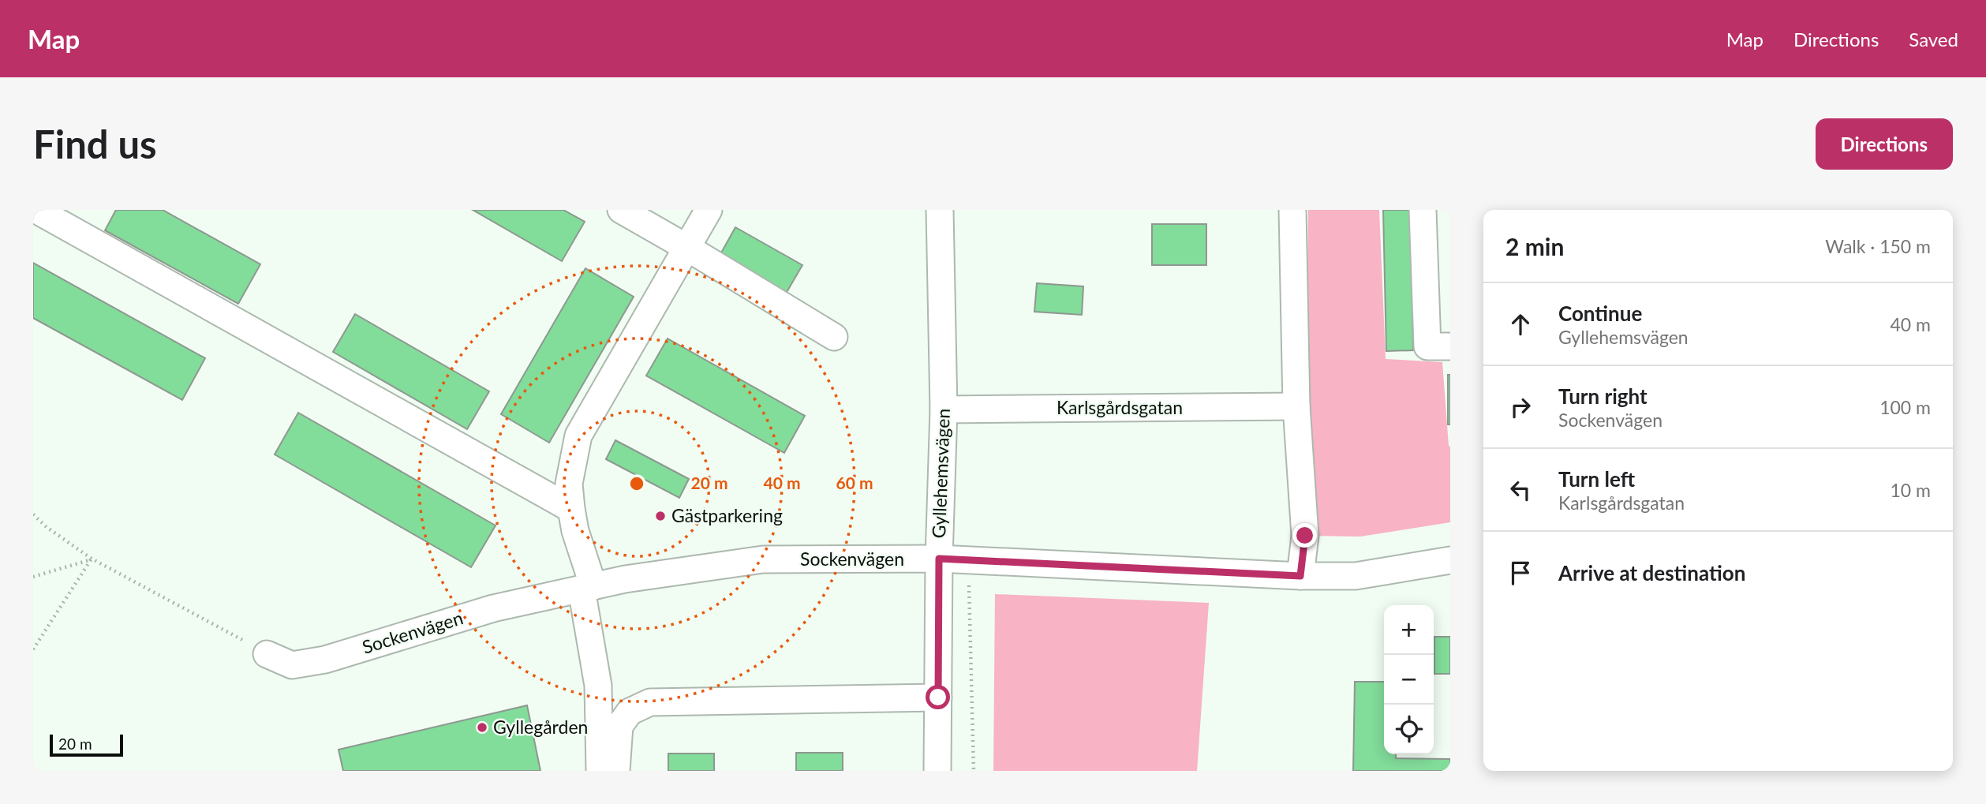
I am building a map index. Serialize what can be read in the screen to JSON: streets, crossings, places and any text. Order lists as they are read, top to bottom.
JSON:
{
  "streets": {
    "street": ["Karlsgårdsgatan", "Gyllehemsvägen", "Sockenvägen"]
  },
  "crossings": [
    ["Karlsgårdsgatan", "Gyllehemsvägen"],
    ["Gyllehemsvägen", "Sockenvägen"]
  ],
  "places": ["Gästparkering", "Gyllegården"],
  "scale_bar": "20 m",
  "page": {
    "header": "Map",
    "nav": ["Map", "Directions", "Saved"],
    "buttons": "Directions",
    "title": "Find us",
    "heading": ["2 min", "Walk · 150 m"],
    "list": [
      ["Continue", "Gyllehemsvägen", "40 m"],
      ["Turn right", "Sockenvägen", "100 m"],
      ["Turn left", "Karlsgårdsgatan", "10 m"],
      "Arrive at destination"
    ],
    "map_buttons": ["+", "−"],
    "scale": "20 m"
  },
  "rings": ["20 m", "40 m", "60 m"]
}
